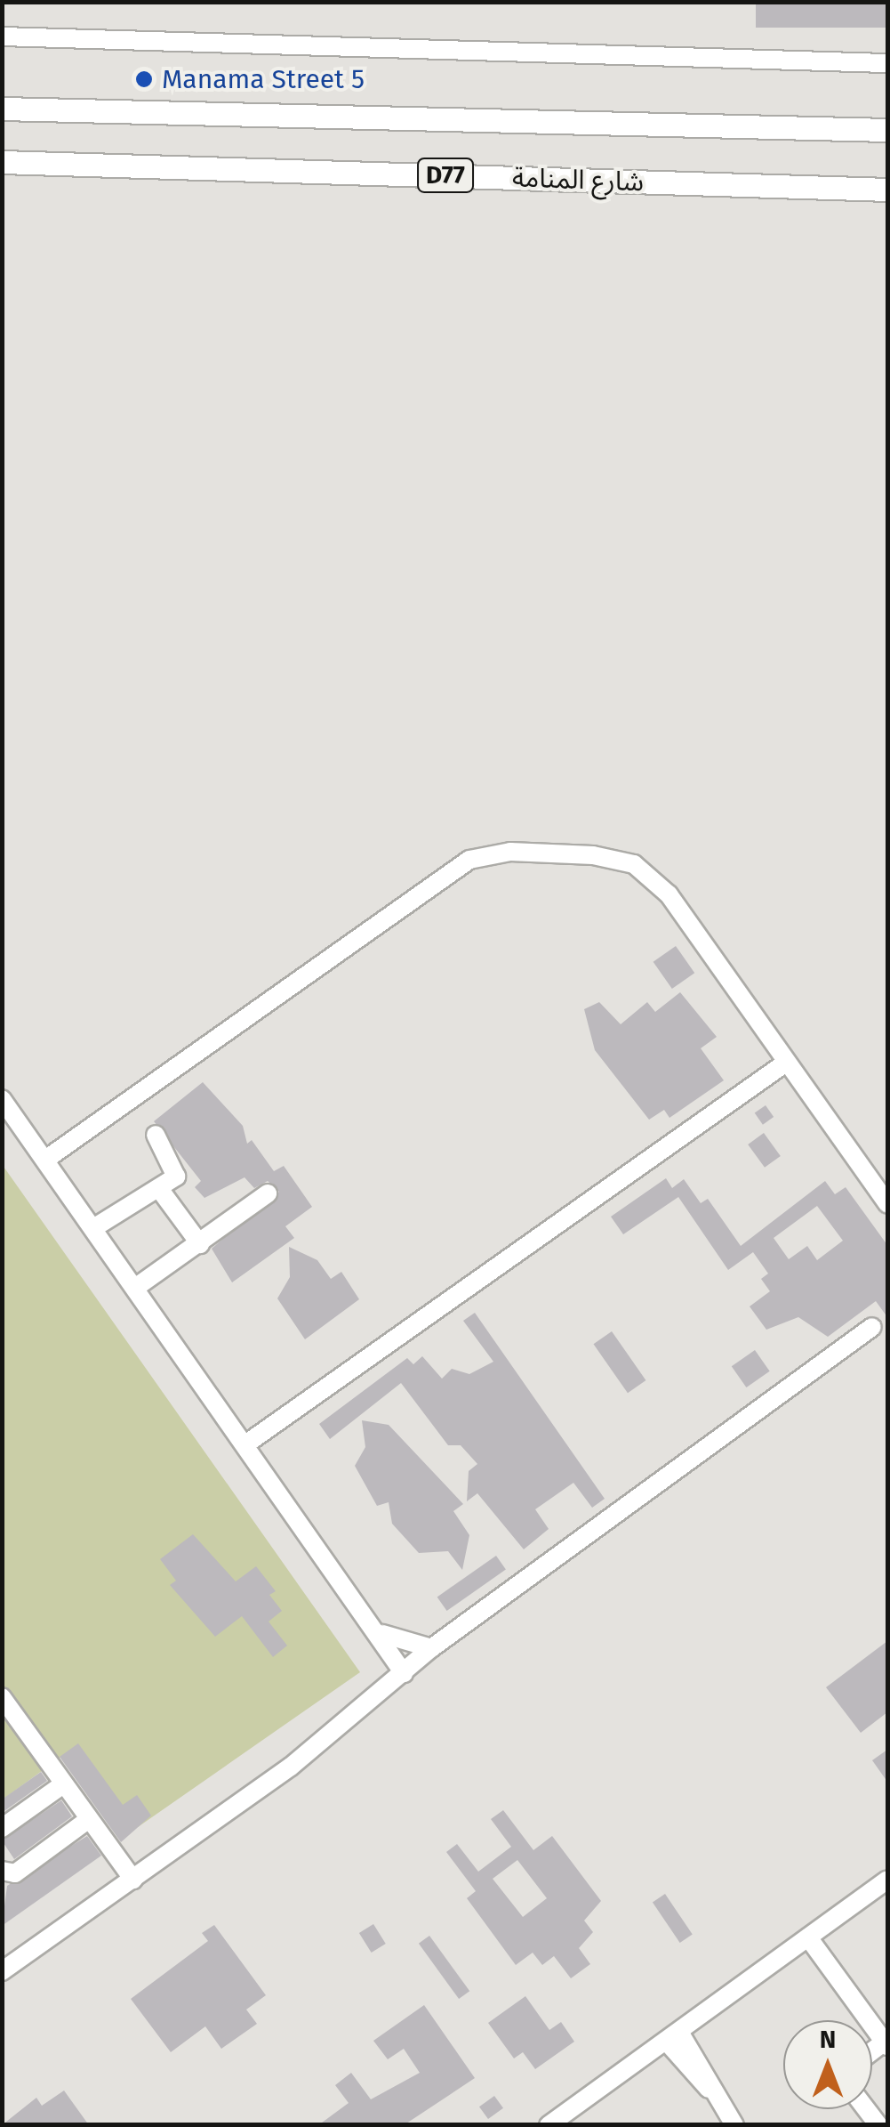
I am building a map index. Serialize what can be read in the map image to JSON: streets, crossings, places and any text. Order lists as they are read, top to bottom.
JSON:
{
  "streets": {
    "main road": ["D77", "شارع المنامة"]
  },
  "places": ["Manama Street 5"],
  "north": "top"
}
